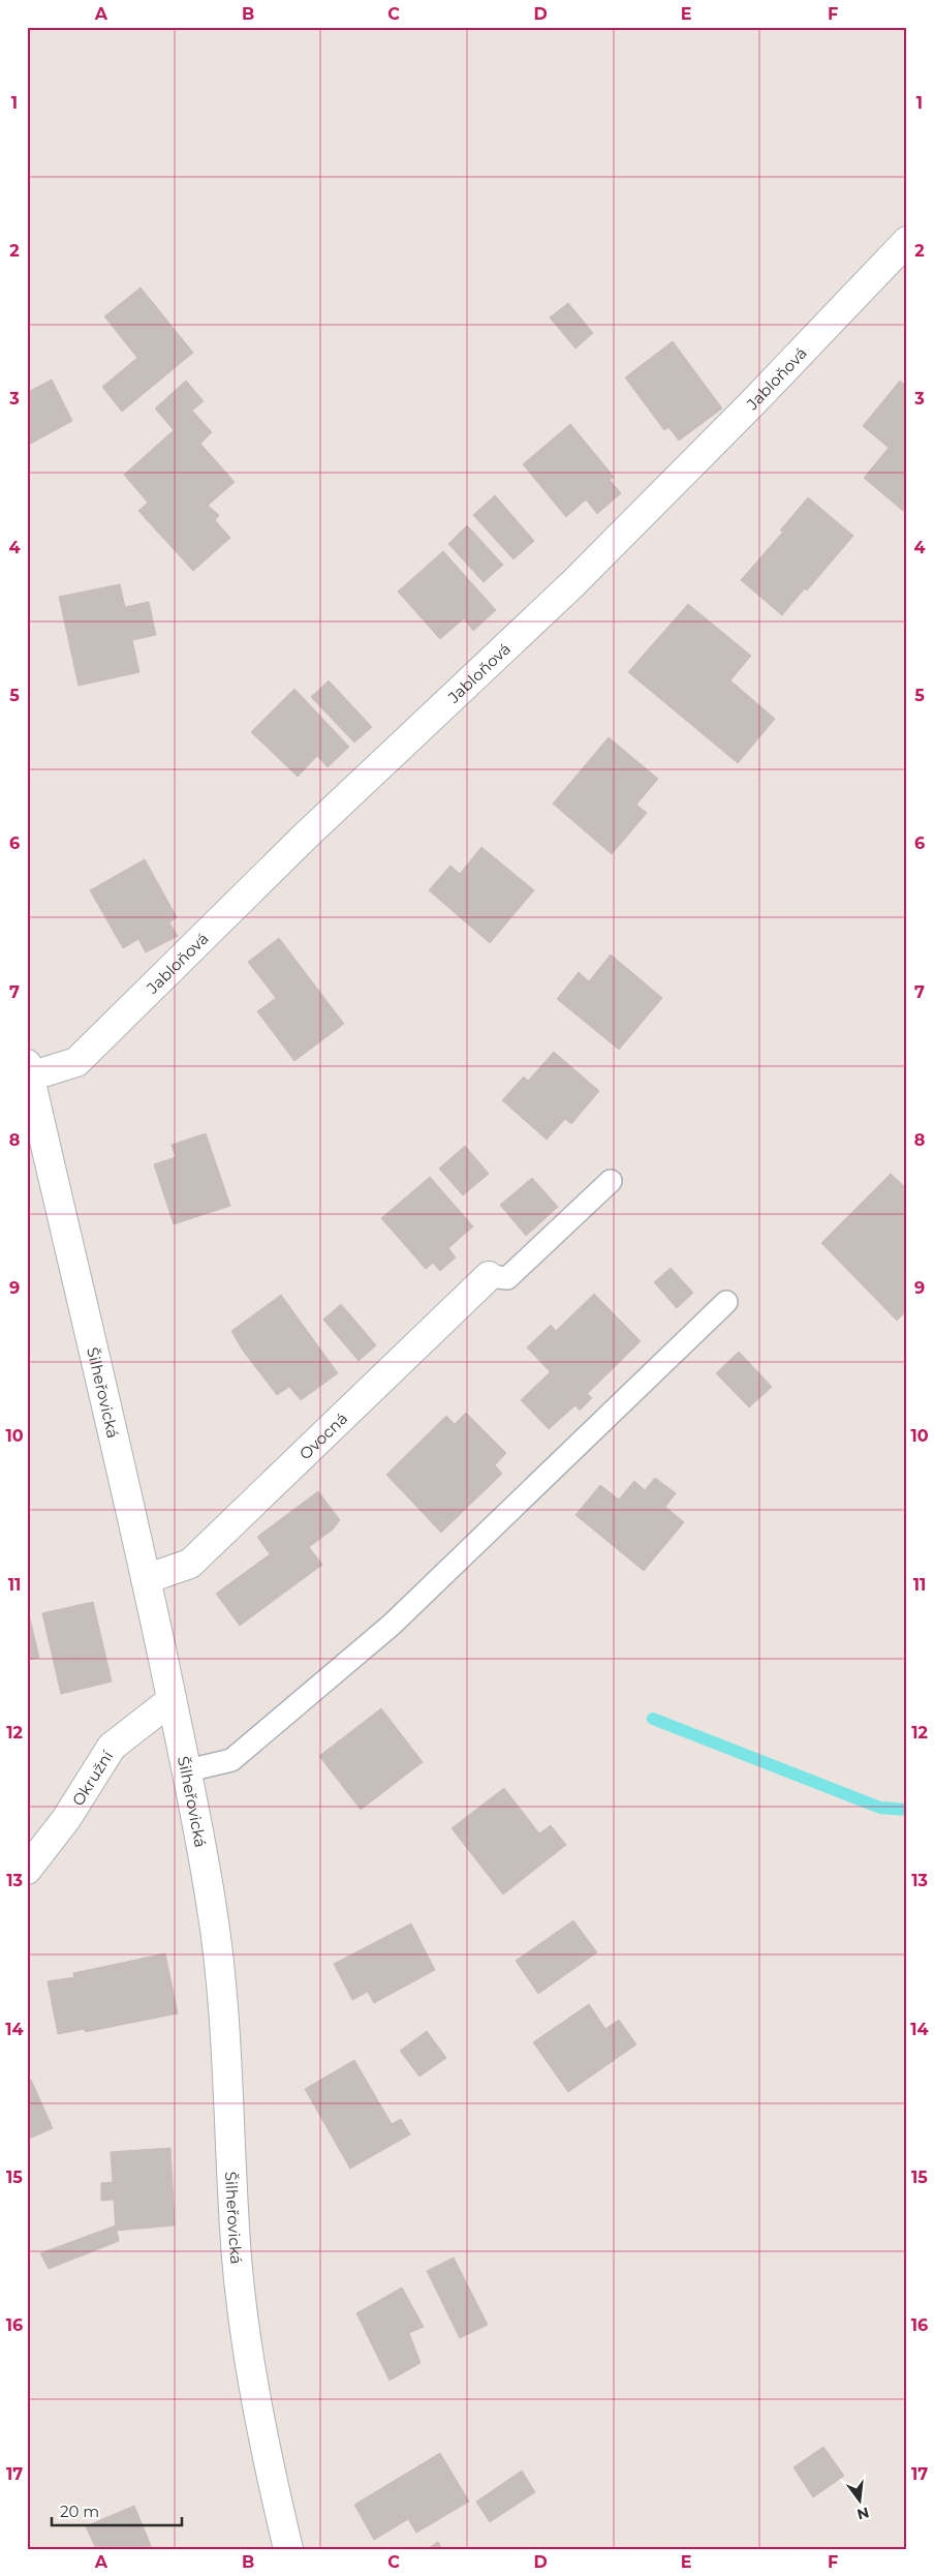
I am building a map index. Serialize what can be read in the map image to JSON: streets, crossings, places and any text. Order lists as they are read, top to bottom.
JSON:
{
  "streets": {
    "street": [
      "Jabloňová",
      "Šilheřovická",
      "Ovocná",
      "Okružní"
    ]
  },
  "crossings": [
    ["Jabloňová", "Šilheřovická"],
    ["Šilheřovická", "Ovocná"],
    ["Šilheřovická", "Okružní"]
  ],
  "scale_bar": "20 m",
  "north": "bottom",
  "grid": {
    "columns": [
      "A",
      "B",
      "C",
      "D",
      "E",
      "F"
    ],
    "rows": [
      "1",
      "2",
      "3",
      "4",
      "5",
      "6",
      "7",
      "8",
      "9",
      "10",
      "11",
      "12",
      "13",
      "14",
      "15",
      "16",
      "17"
    ]
  }
}
